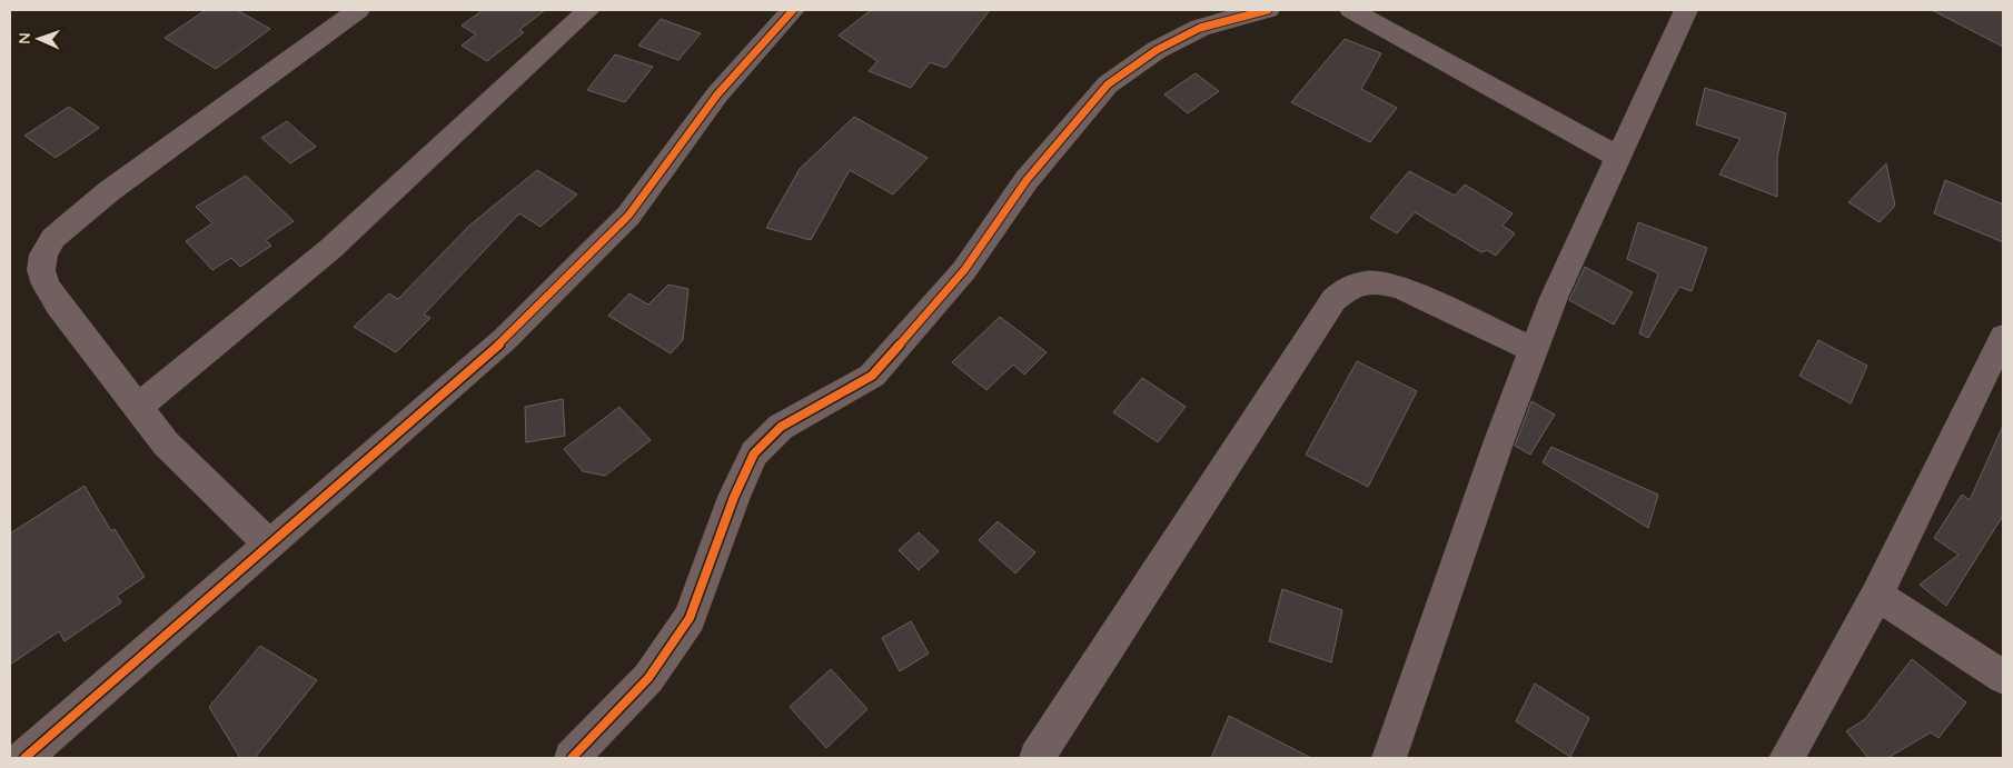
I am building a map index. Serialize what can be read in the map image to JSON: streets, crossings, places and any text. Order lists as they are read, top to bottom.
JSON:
{
  "north": "left"
}
